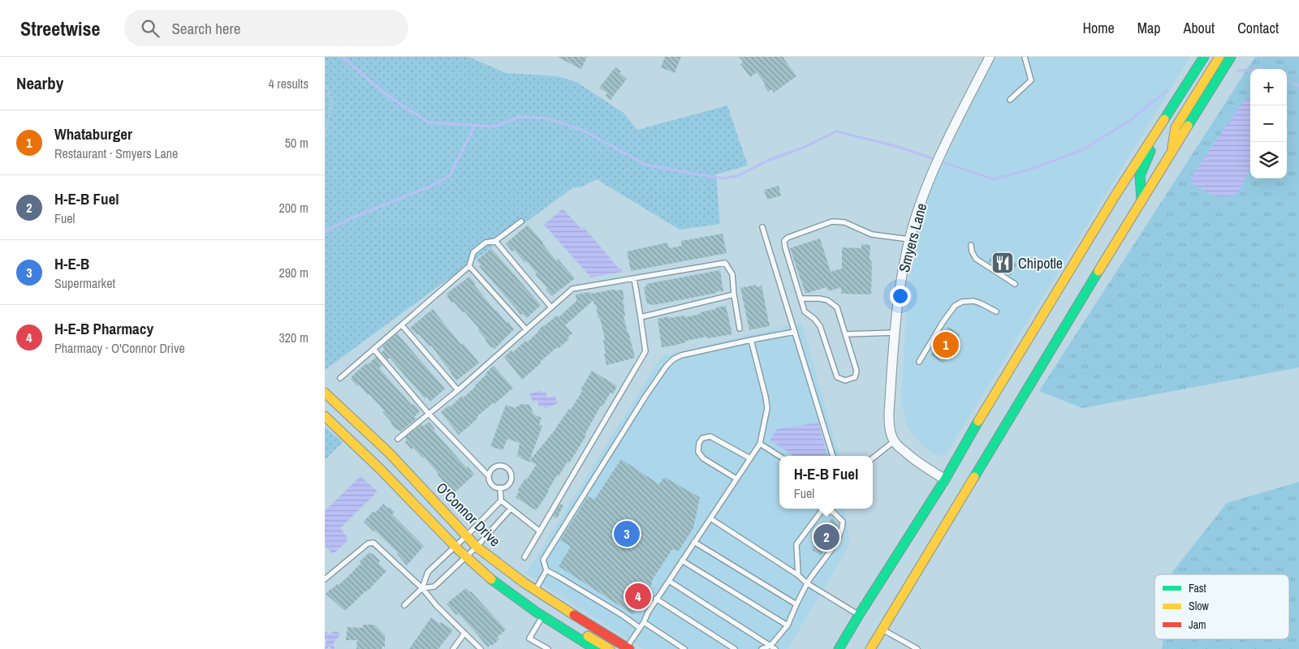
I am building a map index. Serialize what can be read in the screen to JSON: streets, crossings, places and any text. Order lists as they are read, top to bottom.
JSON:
{
  "streets": {
    "main road": ["O'Connor Drive"],
    "street": ["Smyers Lane"]
  },
  "places": {
    "restaurant": ["Chipotle"]
  },
  "legend": ["Fast", "Slow", "Jam"],
  "page": {
    "header": "Streetwise",
    "search": "Search here",
    "nav": [
      "Home",
      "Map",
      "About",
      "Contact"
    ],
    "heading": ["Nearby", "4 results"],
    "map_buttons": ["+", "−"],
    "list": [
      {
        "mark": "1",
        "name": "Whataburger",
        "note": "Restaurant · Smyers Lane",
        "value": "50 m"
      },
      {
        "mark": "2",
        "name": "H-E-B Fuel",
        "note": "Fuel",
        "value": "200 m"
      },
      {
        "mark": "3",
        "name": "H-E-B",
        "note": "Supermarket",
        "value": "290 m"
      },
      {
        "mark": "4",
        "name": "H-E-B Pharmacy",
        "note": "Pharmacy · O'Connor Drive",
        "value": "320 m"
      }
    ],
    "pins": [
      "1",
      "3",
      "2",
      "4"
    ],
    "popup": ["H-E-B Fuel", "Fuel"]
  }
}
